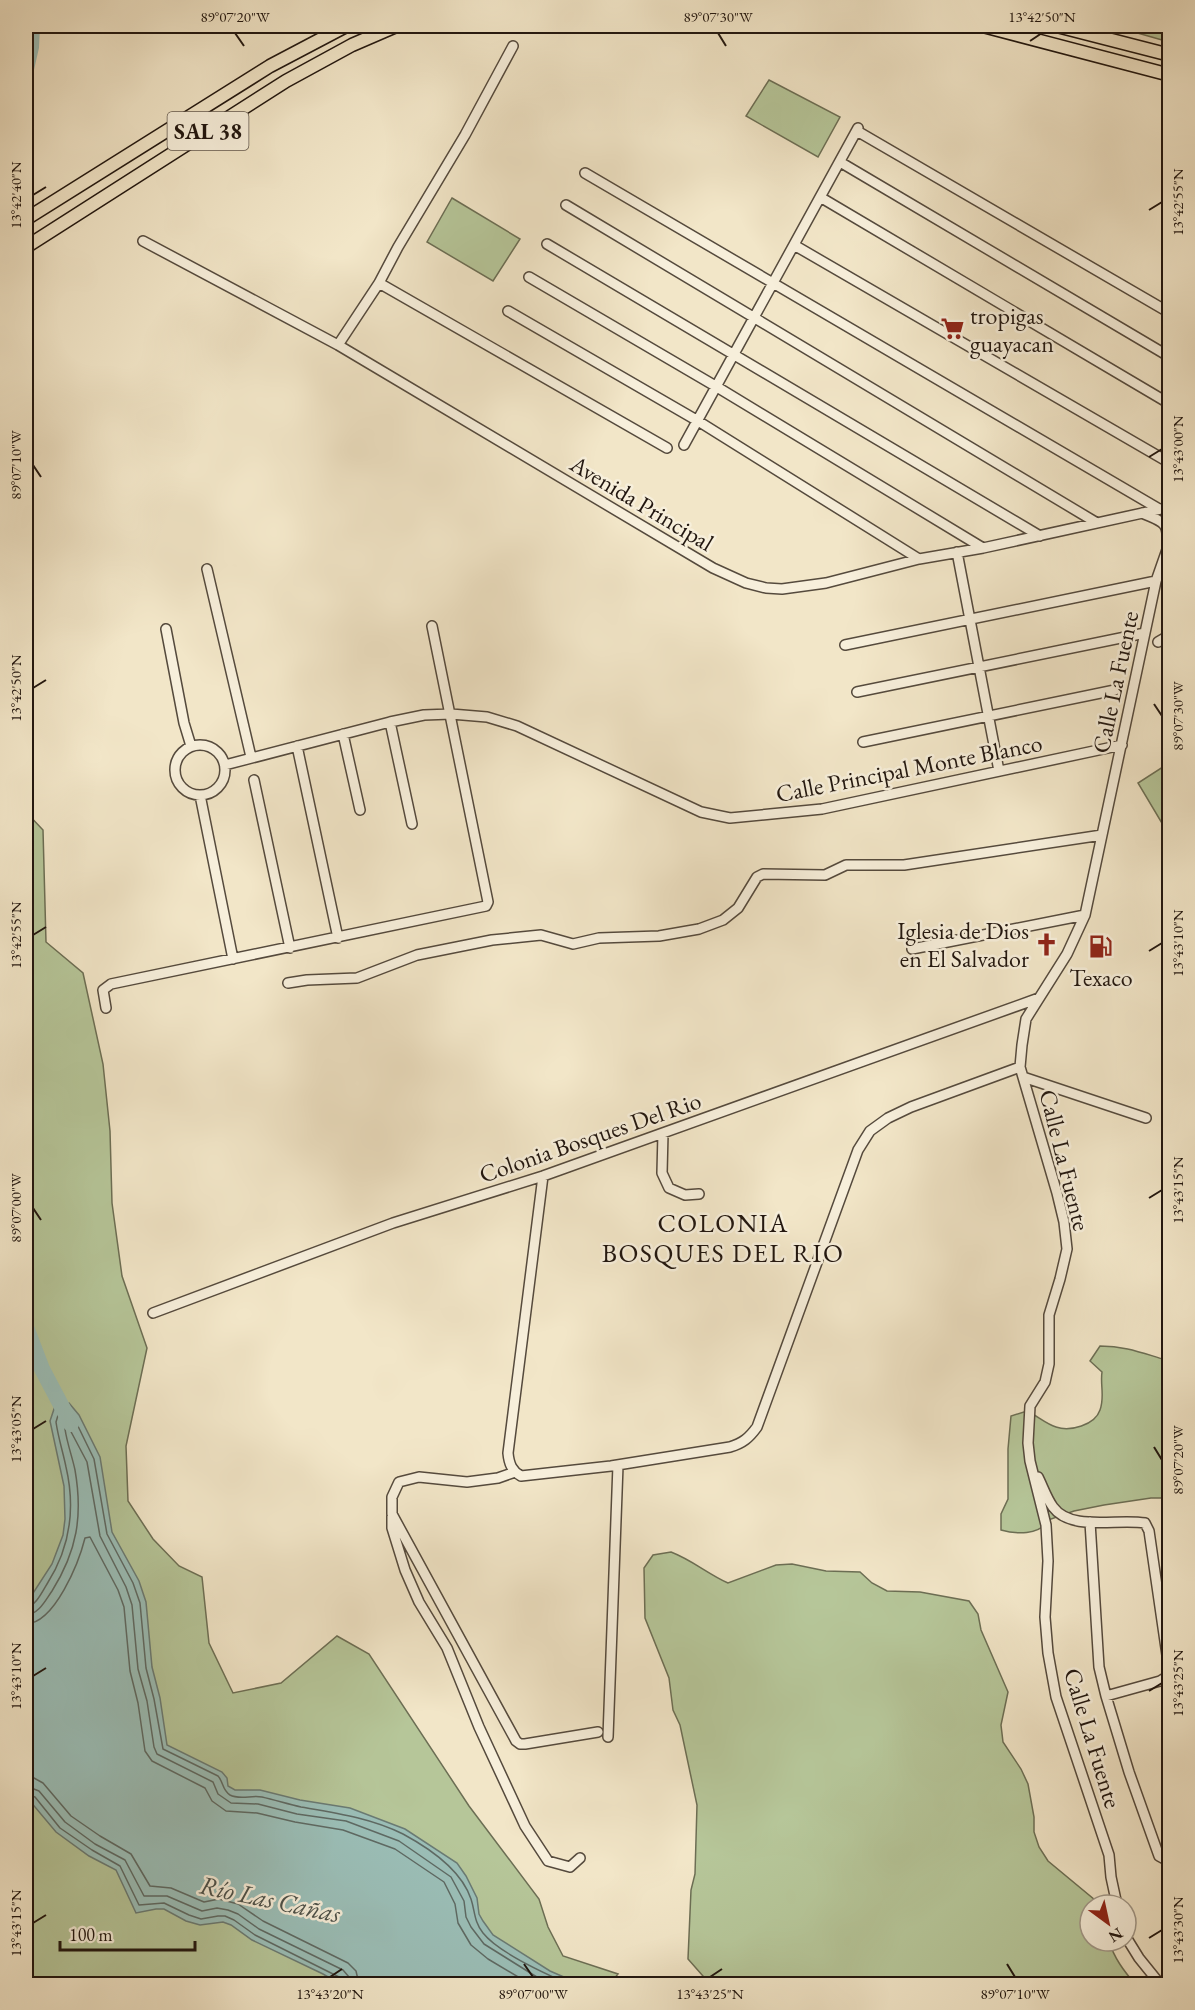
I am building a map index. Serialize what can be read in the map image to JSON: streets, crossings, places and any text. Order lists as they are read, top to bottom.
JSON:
{
  "streets": {
    "highway": ["SAL 38"],
    "street": [
      "Avenida Principal",
      "Calle La Fuente",
      "Calle Principal Monte Blanco",
      "Colonia Bosques Del Rio"
    ]
  },
  "crossings": [
    ["Calle La Fuente", "Calle Principal Monte Blanco"],
    ["Calle La Fuente", "Colonia Bosques Del Rio"]
  ],
  "districts": ["COLONIA BOSQUES DEL RIO"],
  "water": ["Río Las Cañas"],
  "places": {
    "supermarket": ["tropigas guayacan"],
    "church": ["Iglesia de Dios en El Salvador"],
    "fuel station": ["Texaco"]
  },
  "scale_bar": "100 m",
  "north": "bottom right",
  "coordinates": [
    "89°07'20\"W",
    "89°07'30\"W",
    "13°42'50\"N",
    "13°42'40\"N",
    "13°42'55\"N",
    "13°43'00\"N",
    "89°07'10\"W",
    "13°43'10\"N",
    "13°43'15\"N",
    "89°07'00\"W",
    "13°43'05\"N",
    "13°43'25\"N",
    "13°43'30\"N",
    "13°43'20\"N"
  ]
}
